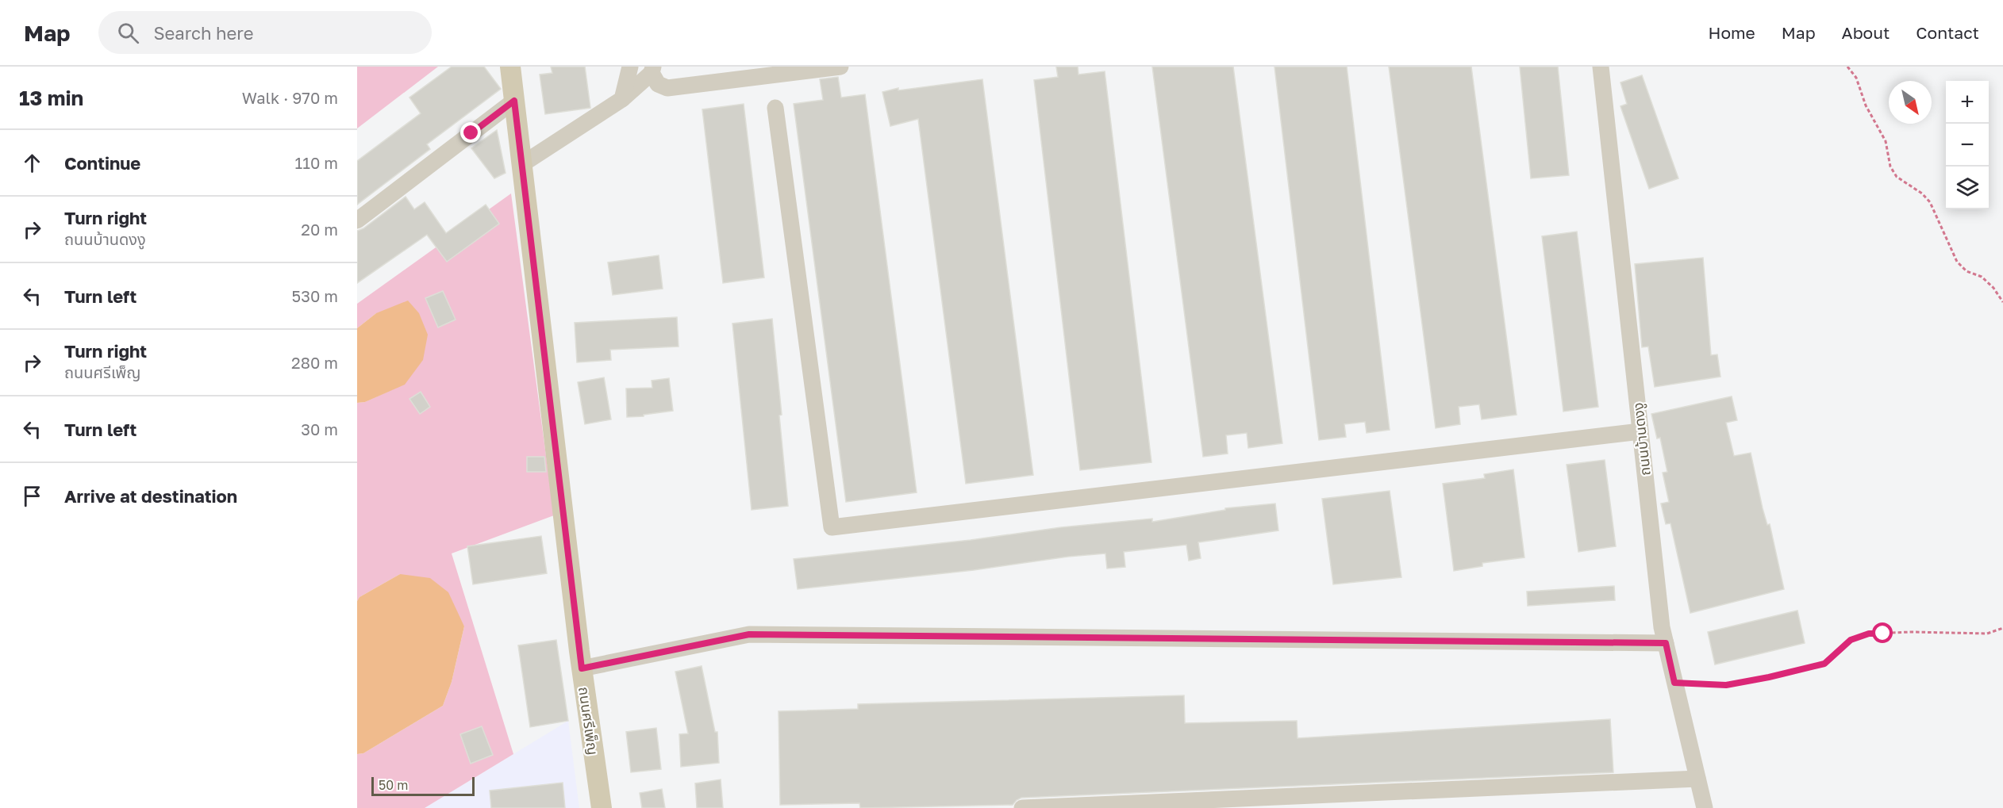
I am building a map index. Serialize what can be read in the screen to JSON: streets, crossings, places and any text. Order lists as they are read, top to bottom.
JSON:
{
  "streets": {
    "main road": ["ถนนศรีเพ็ญ"],
    "street": ["ถนนบ้านดงงู"]
  },
  "scale_bar": "50 m",
  "north": "bottom right",
  "page": {
    "header": "Map",
    "search": "Search here",
    "nav": [
      "Home",
      "Map",
      "About",
      "Contact"
    ],
    "heading": ["13 min", "Walk · 970 m"],
    "map_buttons": ["+", "−"],
    "list": [
      ["Continue", "110 m"],
      ["Turn right", "ถนนบ้านดงงู", "20 m"],
      ["Turn left", "530 m"],
      ["Turn right", "ถนนศรีเพ็ญ", "280 m"],
      ["Turn left", "30 m"],
      "Arrive at destination"
    ],
    "scale": "50 m"
  }
}
